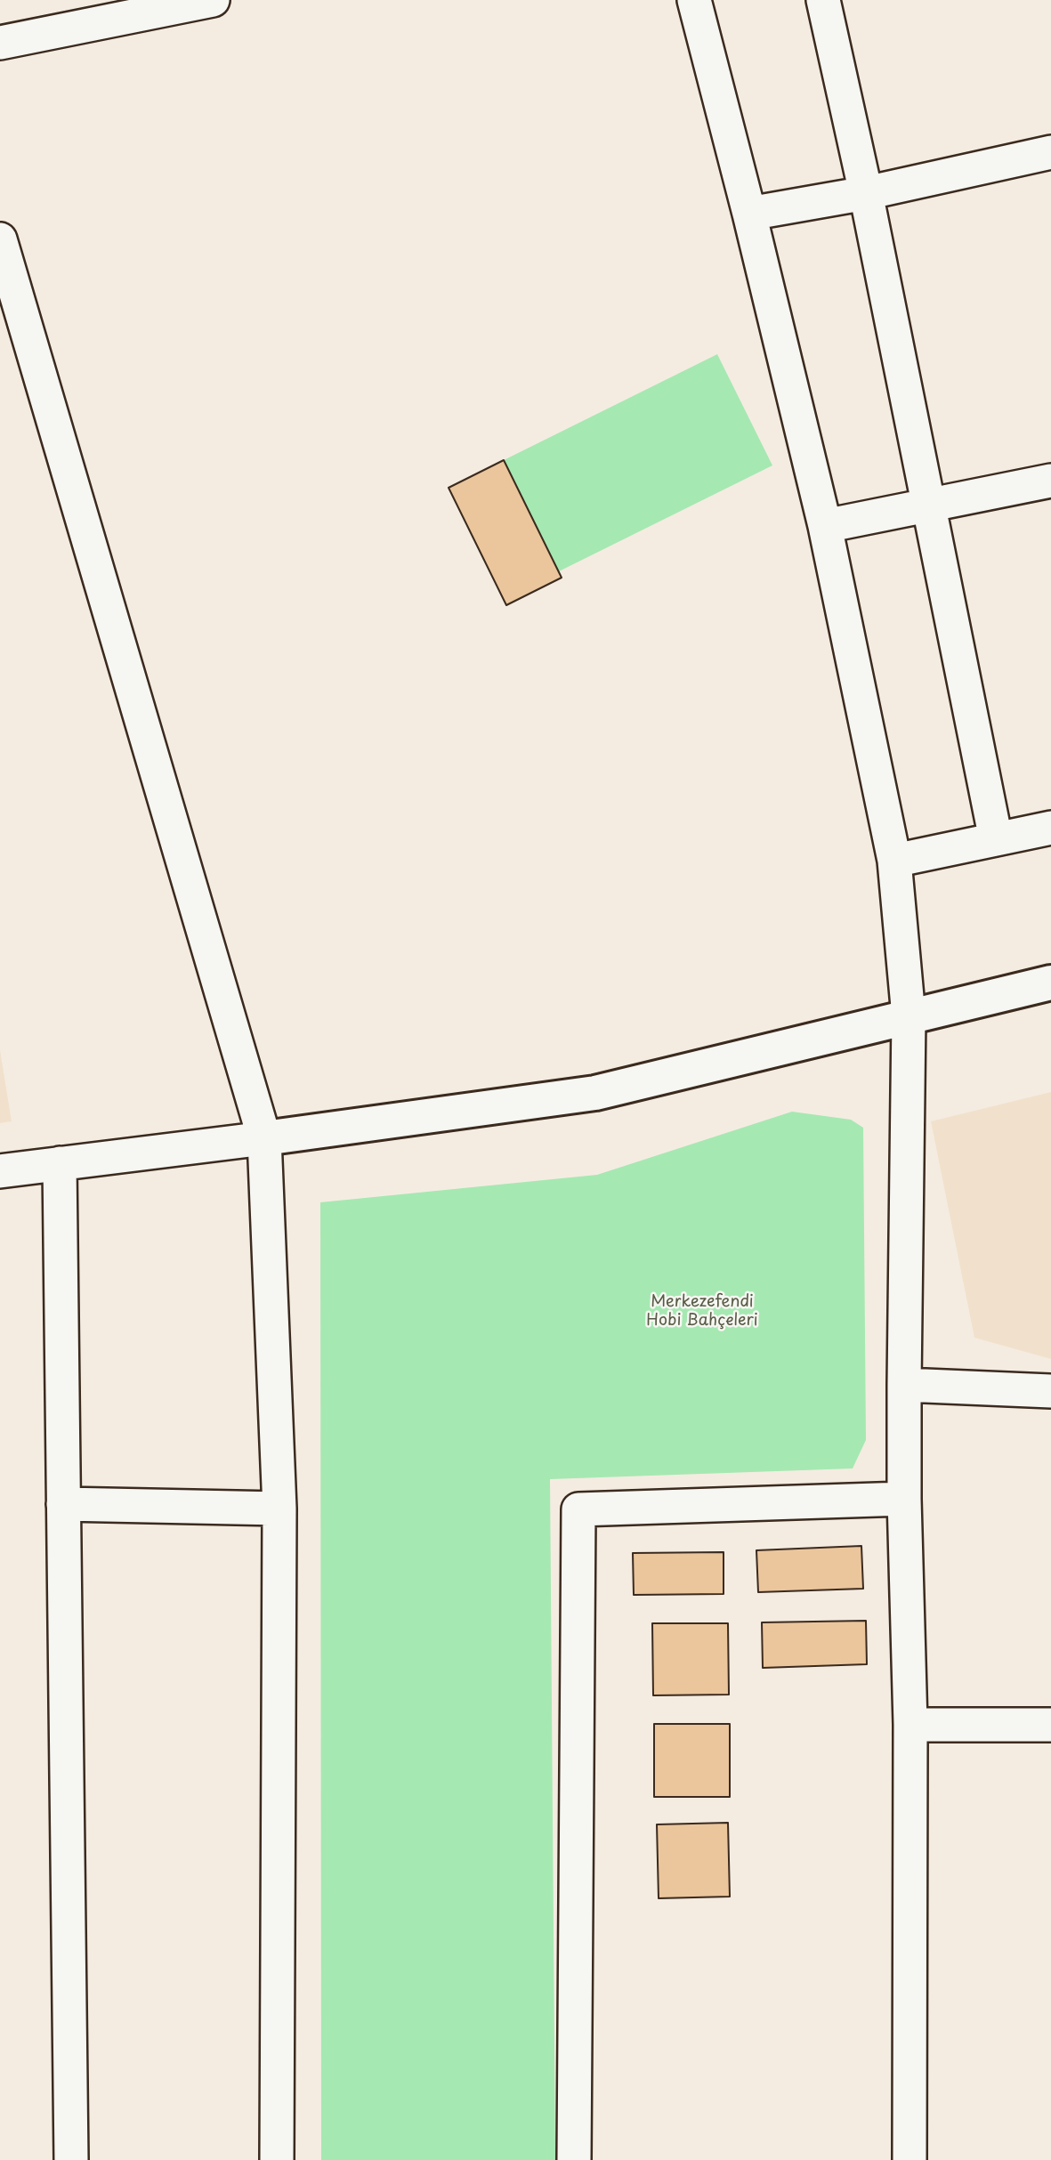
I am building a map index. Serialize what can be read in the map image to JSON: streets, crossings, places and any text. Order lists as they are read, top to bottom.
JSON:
{
  "parks": ["Merkezefendi Hobi Bahçeleri"]
}
